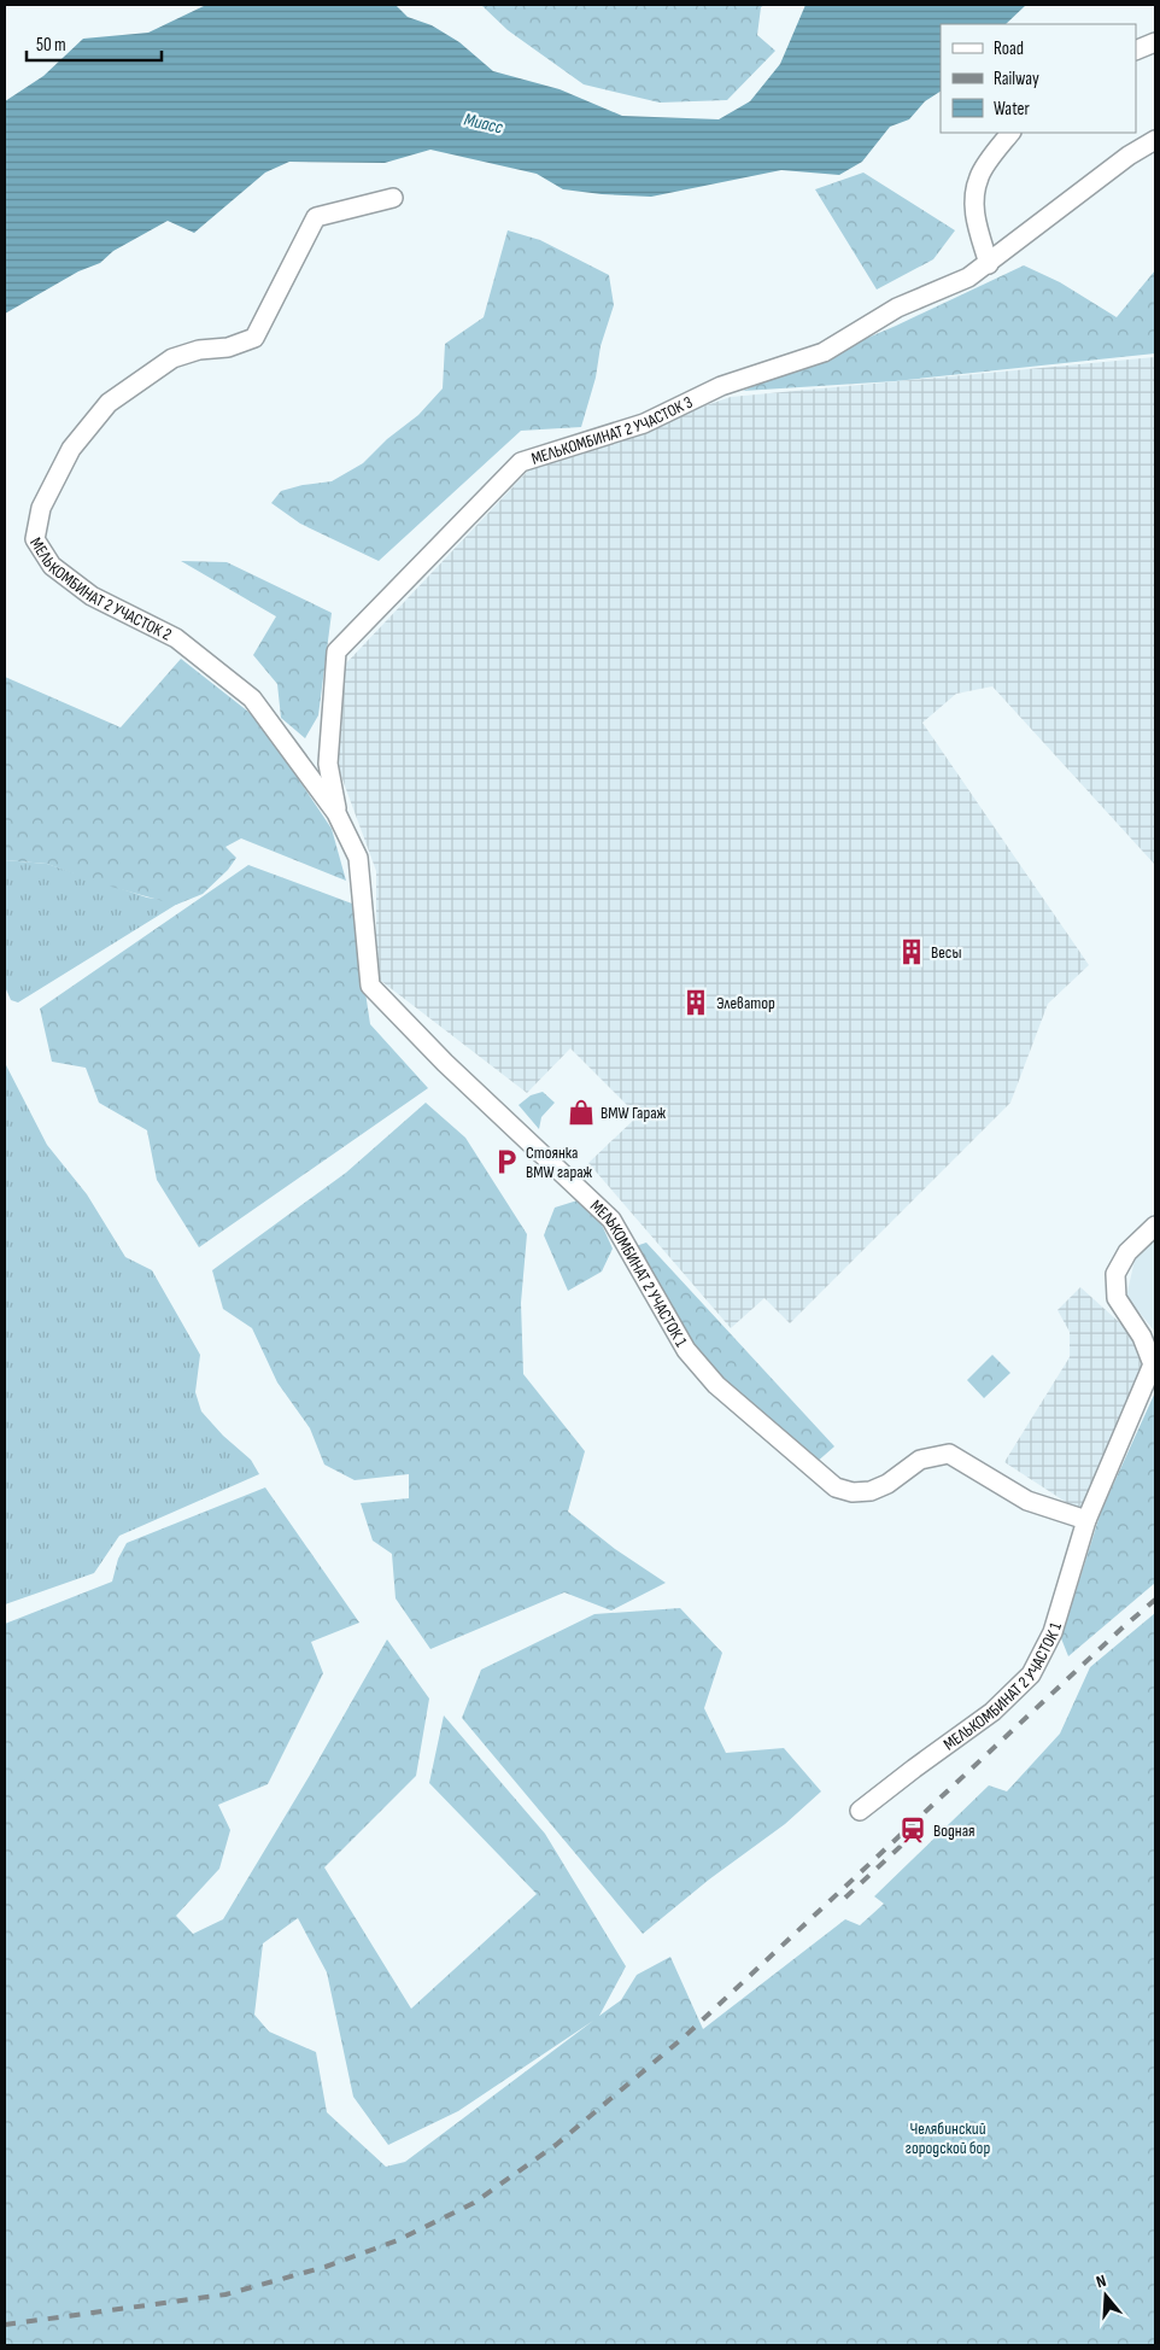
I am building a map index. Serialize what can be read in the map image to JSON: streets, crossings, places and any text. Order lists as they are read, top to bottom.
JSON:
{
  "streets": {
    "street": ["МЕЛЬКОМБИНАТ 2 УЧАСТОК 3", "МЕЛЬКОМБИНАТ 2 УЧАСТОК 2", "МЕЛЬКОМБИНАТ 2 УЧАСТОК 1"]
  },
  "crossings": [
    ["МЕЛЬКОМБИНАТ 2 УЧАСТОК 3", "МЕЛЬКОМБИНАТ 2 УЧАСТОК 2"],
    ["МЕЛЬКОМБИНАТ 2 УЧАСТОК 3", "МЕЛЬКОМБИНАТ 2 УЧАСТОК 1"],
    ["МЕЛЬКОМБИНАТ 2 УЧАСТОК 2", "МЕЛЬКОМБИНАТ 2 УЧАСТОК 1"]
  ],
  "water": ["Миасс"],
  "parks": ["Челябинский городской бор"],
  "places": {
    "building": ["Весы", "Элеватор"],
    "shop": ["BMW Гараж"],
    "parking": ["Стоянка BMW гараж"],
    "station": ["Водная"]
  },
  "legend": ["Road", "Railway", "Water"],
  "scale_bar": "50 m",
  "north": "top"
}
